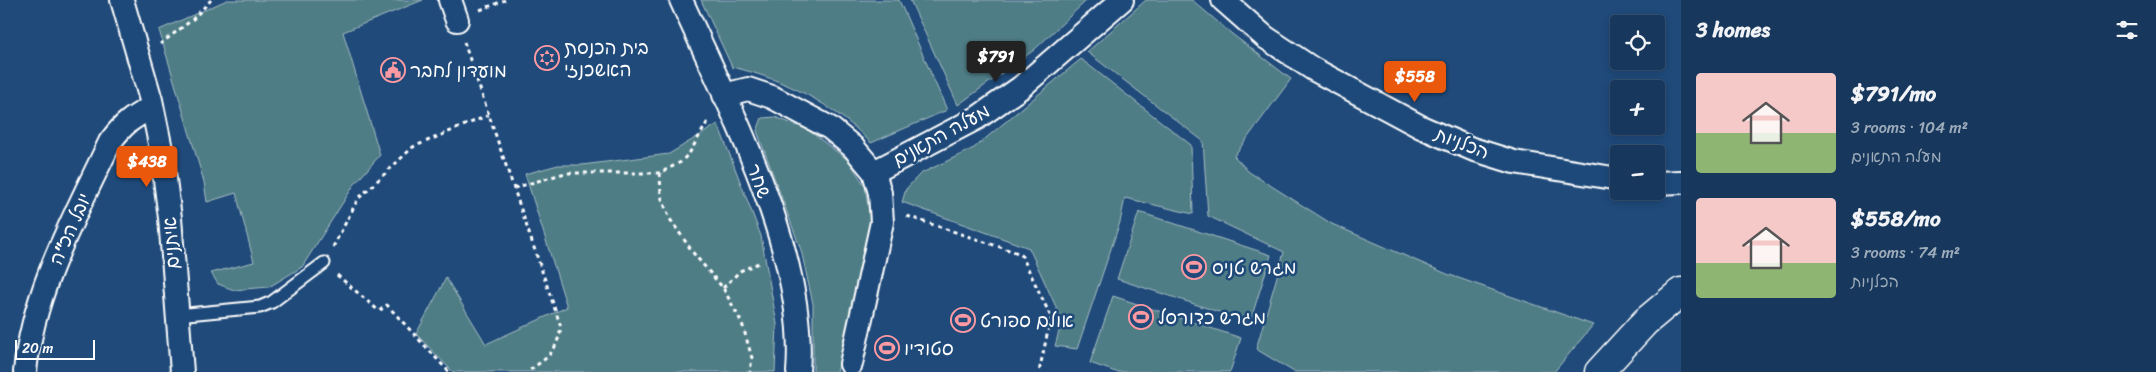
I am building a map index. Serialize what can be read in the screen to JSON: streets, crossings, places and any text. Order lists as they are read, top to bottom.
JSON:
{
  "streets": {
    "street": [
      "מעלה התאנים",
      "הכלניות",
      "שחר",
      "יובל הכ\"ה",
      "איתנים"
    ]
  },
  "crossings": [
    ["מעלה התאנים", "שחר"],
    ["יובל הכ\"ה", "איתנים"]
  ],
  "places": {
    "synagogue": ["בית הכנסת האשכנזי"],
    "public building": ["מועדון לחבר"],
    "sports": [
      "מגרש טניס",
      "מגרש כדורסל",
      "אולם ספורט",
      "סטודיו"
    ]
  },
  "scale_bar": "20 m",
  "page": {
    "heading": "3 homes",
    "map_buttons": ["+", "−"],
    "price": ["$791", "$558", "$438"],
    "list": [
      {
        "name": "$791/mo",
        "note": "3 rooms · 104 m² · מעלה התאנים"
      },
      {
        "name": "$558/mo",
        "note": "3 rooms · 74 m² · הכלניות"
      }
    ],
    "scale": "20 m"
  }
}
